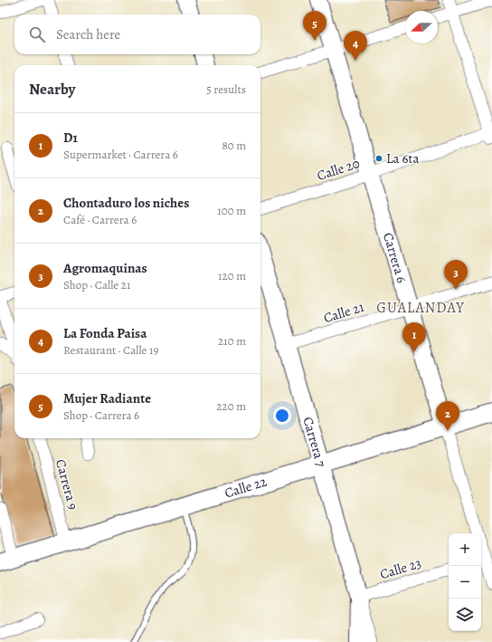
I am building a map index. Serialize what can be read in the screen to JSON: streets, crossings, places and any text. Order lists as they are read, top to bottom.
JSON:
{
  "streets": {
    "main road": ["Carrera 6", "Carrera 7", "Calle 22"],
    "street": [
      "Calle 20",
      "Calle 21",
      "Carrera 9",
      "Calle 23"
    ]
  },
  "crossings": [
    ["Calle 20", "Carrera 6"],
    ["Carrera 6", "Calle 21"],
    ["Carrera 6", "Calle 22"],
    ["Calle 21", "Carrera 7"],
    ["Carrera 7", "Calle 22"],
    ["Carrera 7", "Calle 23"],
    ["Carrera 9", "Calle 22"]
  ],
  "districts": ["GUALANDAY"],
  "places": ["La 6ta"],
  "north": "left",
  "page": {
    "pins": [
      "5",
      "4",
      "3",
      "1",
      "2"
    ],
    "search": "Search here",
    "heading": ["Nearby", "5 results"],
    "list": [
      {
        "mark": "1",
        "name": "D1",
        "note": "Supermarket · Carrera 6",
        "value": "80 m"
      },
      {
        "mark": "2",
        "name": "Chontaduro los niches",
        "note": "Café · Carrera 6",
        "value": "100 m"
      },
      {
        "mark": "3",
        "name": "Agromaquinas",
        "note": "Shop · Calle 21",
        "value": "120 m"
      },
      {
        "mark": "4",
        "name": "La Fonda Paisa",
        "note": "Restaurant · Calle 19",
        "value": "210 m"
      },
      {
        "mark": "5",
        "name": "Mujer Radiante",
        "note": "Shop · Carrera 6",
        "value": "220 m"
      }
    ],
    "map_buttons": ["+", "−"]
  }
}
